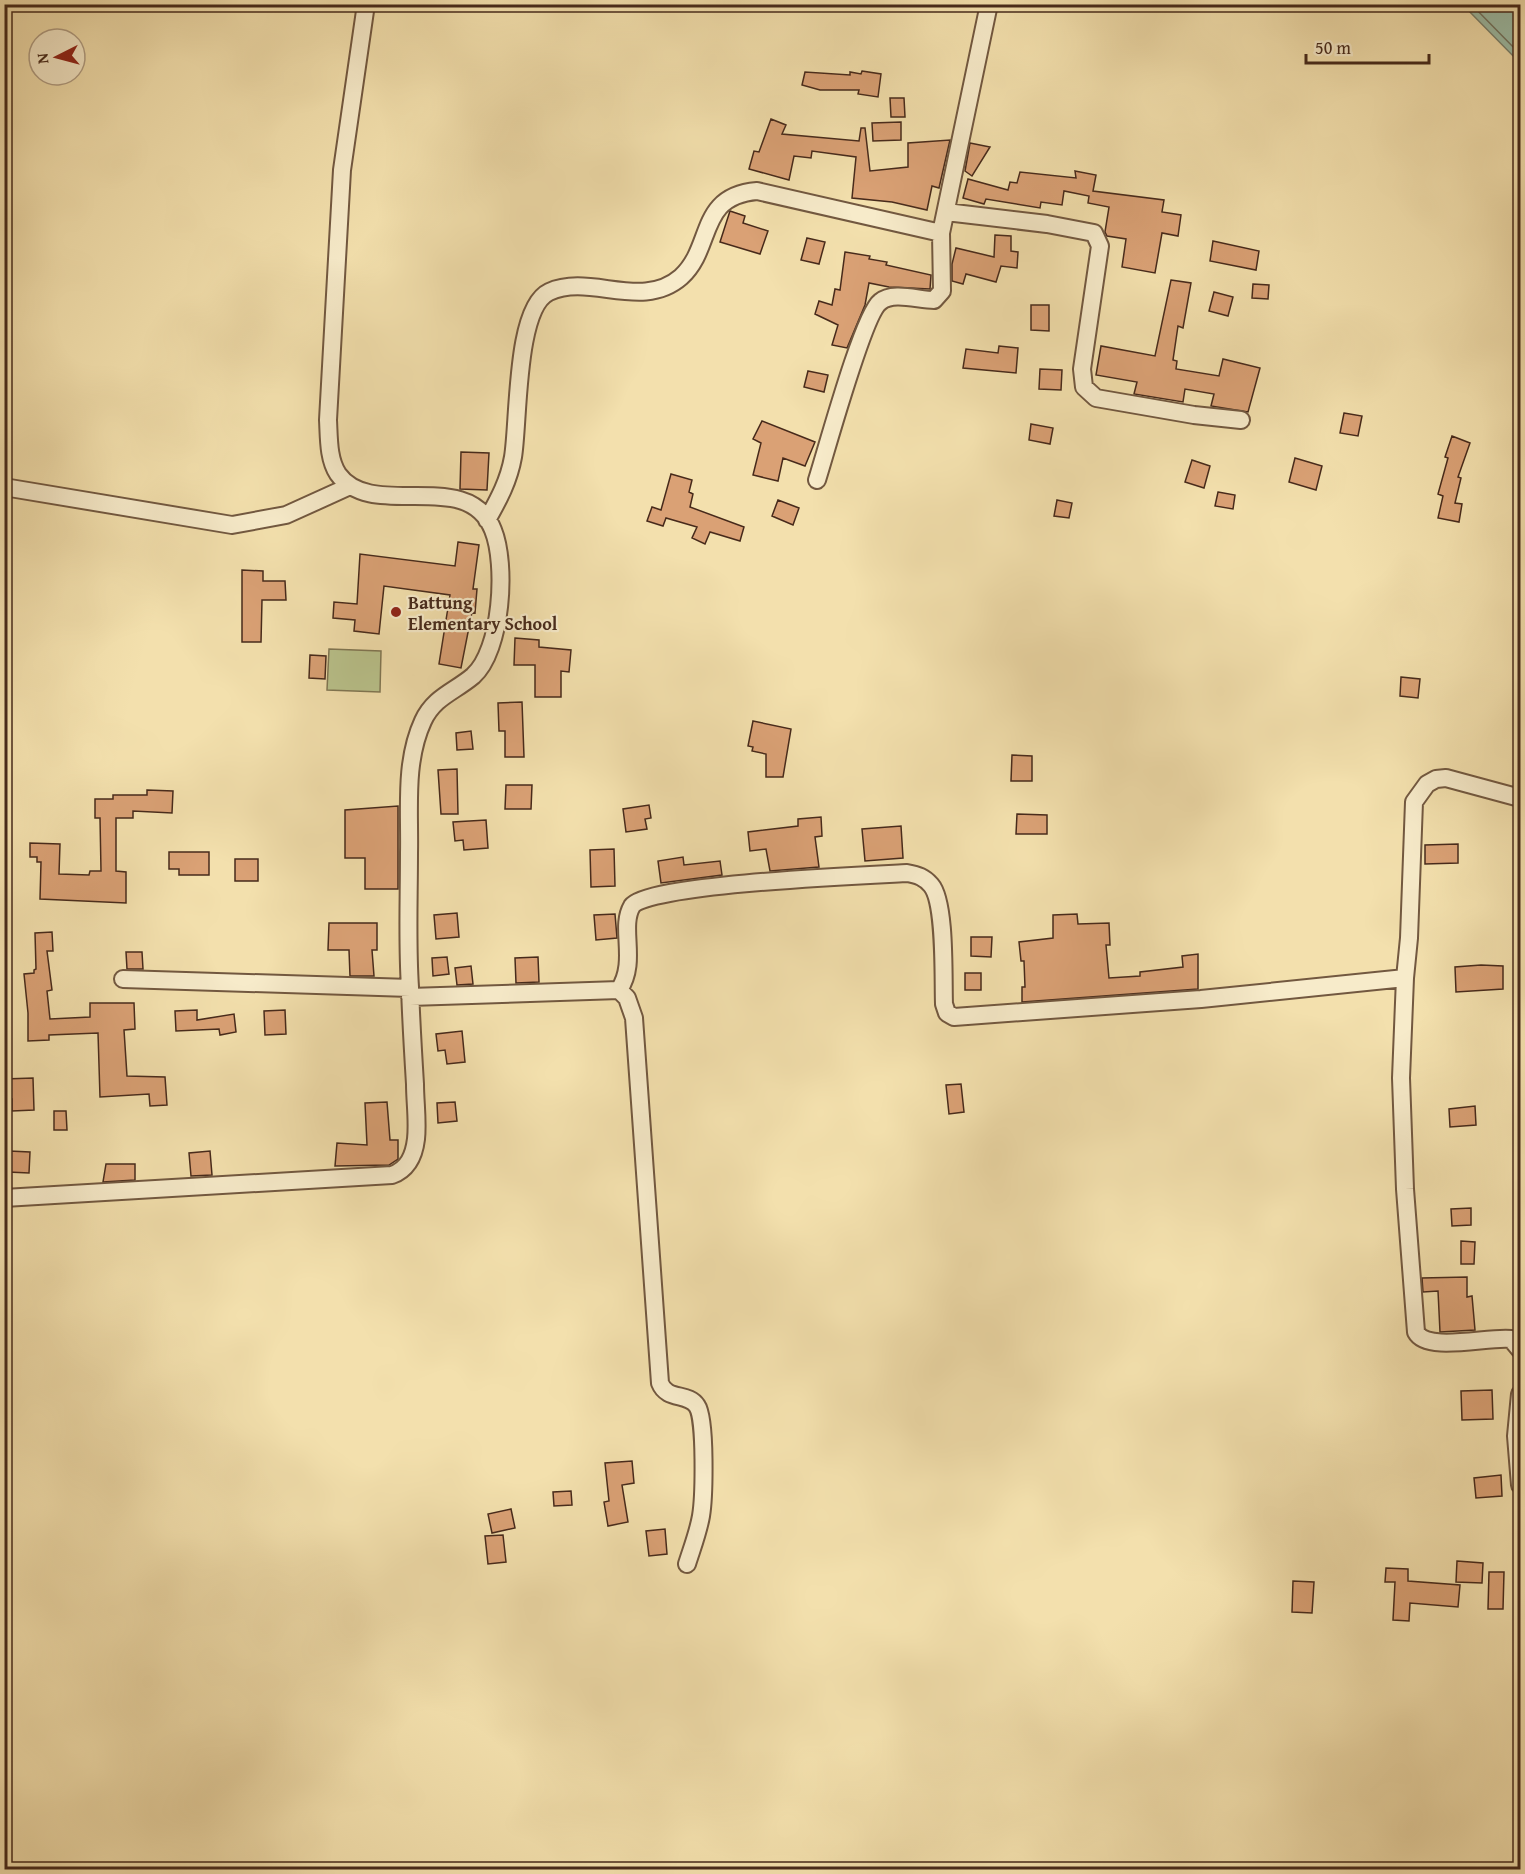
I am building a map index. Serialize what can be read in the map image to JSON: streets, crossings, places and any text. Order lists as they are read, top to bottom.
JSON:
{
  "places": ["Battung Elementary School"],
  "scale_bar": "50 m",
  "north": "left"
}
